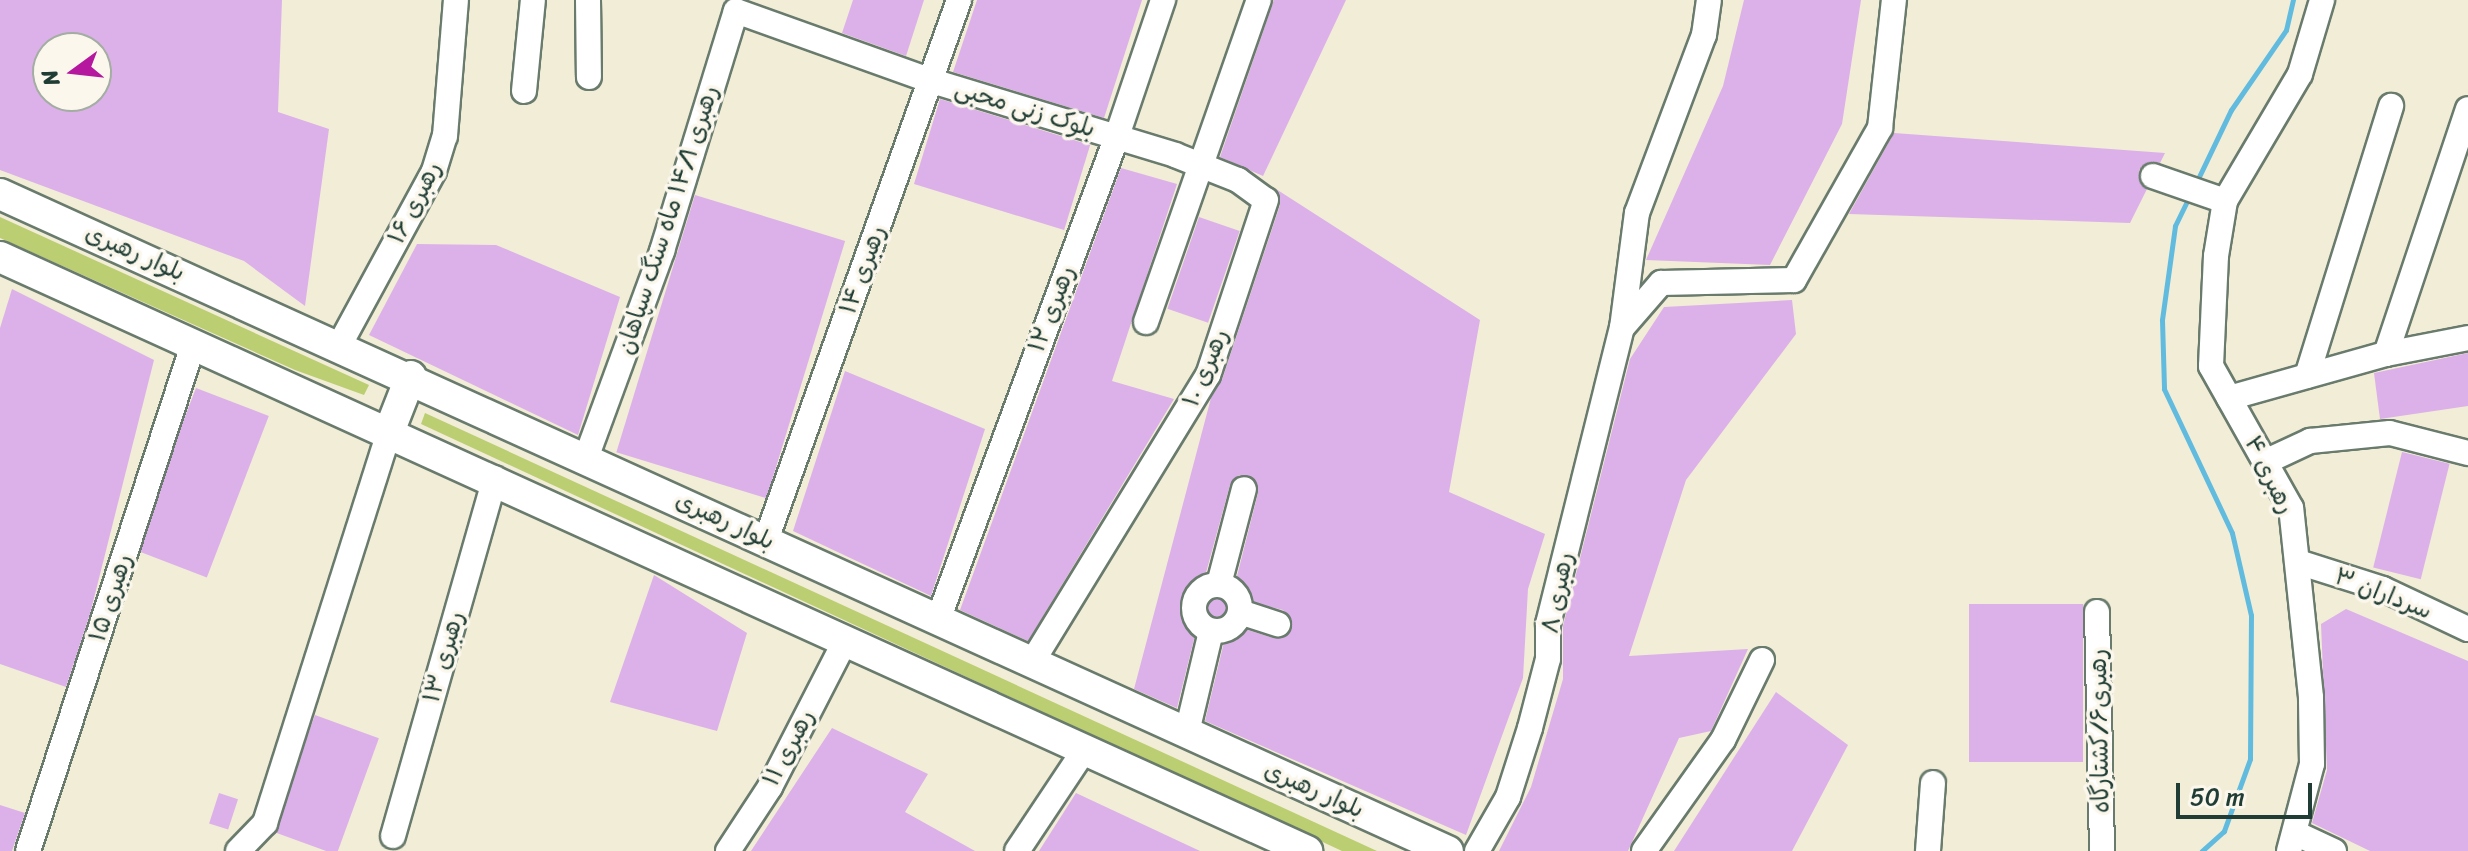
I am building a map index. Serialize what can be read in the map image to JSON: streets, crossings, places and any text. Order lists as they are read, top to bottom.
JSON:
{
  "streets": {
    "main road": ["بلوار رهبری"],
    "street": [
      "بلوک زنی محبی",
      "رهبری ۱۶",
      "رهبری ۱۴/۱ ماه سنگ سپاهان",
      "رهبری ۱۴",
      "رهبری ۱۲",
      "رهبری ۱۰",
      "رهبری ۴",
      "رهبری ۸",
      "سرداران ۳",
      "رهبری ۱۵",
      "رهبری ۱۳",
      "رهبری۶/کشتارگاه",
      "رهبری ۱۱"
    ]
  },
  "crossings": [
    ["بلوک زنی محبی", "رهبری ۱۴/۱ ماه سنگ سپاهان"],
    ["بلوک زنی محبی", "رهبری ۱۴"],
    ["بلوک زنی محبی", "رهبری ۱۲"],
    ["بلوک زنی محبی", "رهبری ۱۰"],
    ["رهبری ۱۶", "بلوار رهبری"],
    ["رهبری ۱۴/۱ ماه سنگ سپاهان", "بلوار رهبری"],
    ["رهبری ۱۴/۱ ماه سنگ سپاهان", "رهبری ۱۴"],
    ["بلوار رهبری", "رهبری ۱۴"],
    ["بلوار رهبری", "رهبری ۱۲"],
    ["بلوار رهبری", "رهبری ۱۰"],
    ["رهبری ۱۲", "رهبری ۱۰"],
    ["رهبری ۴", "سرداران ۳"]
  ],
  "scale_bar": "50 m",
  "north": "left"
}
